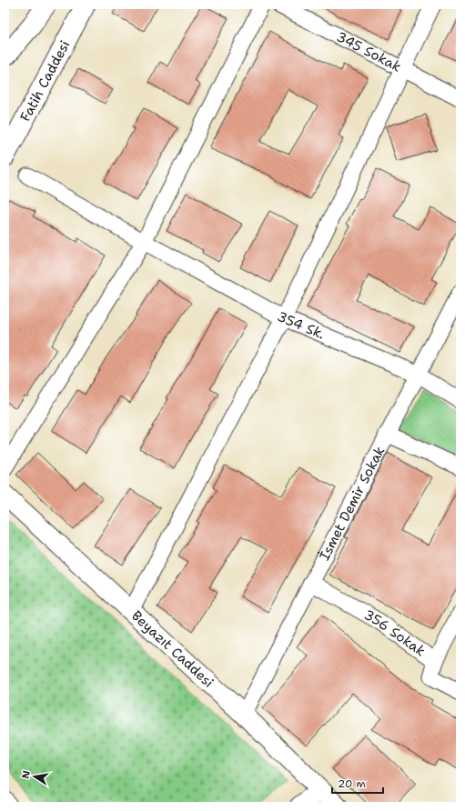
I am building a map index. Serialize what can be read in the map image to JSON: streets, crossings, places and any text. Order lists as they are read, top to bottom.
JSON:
{
  "streets": {
    "street": [
      "345 Sokak",
      "Fatih Caddesi",
      "354 Sk.",
      "İsmet Demir Sokak",
      "356 Sokak",
      "Beyazıt Caddesi"
    ]
  },
  "crossings": [
    ["354 Sk.", "İsmet Demir Sokak"],
    ["İsmet Demir Sokak", "356 Sokak"],
    ["İsmet Demir Sokak", "Beyazıt Caddesi"]
  ],
  "scale_bar": "20 m",
  "north": "left"
}
